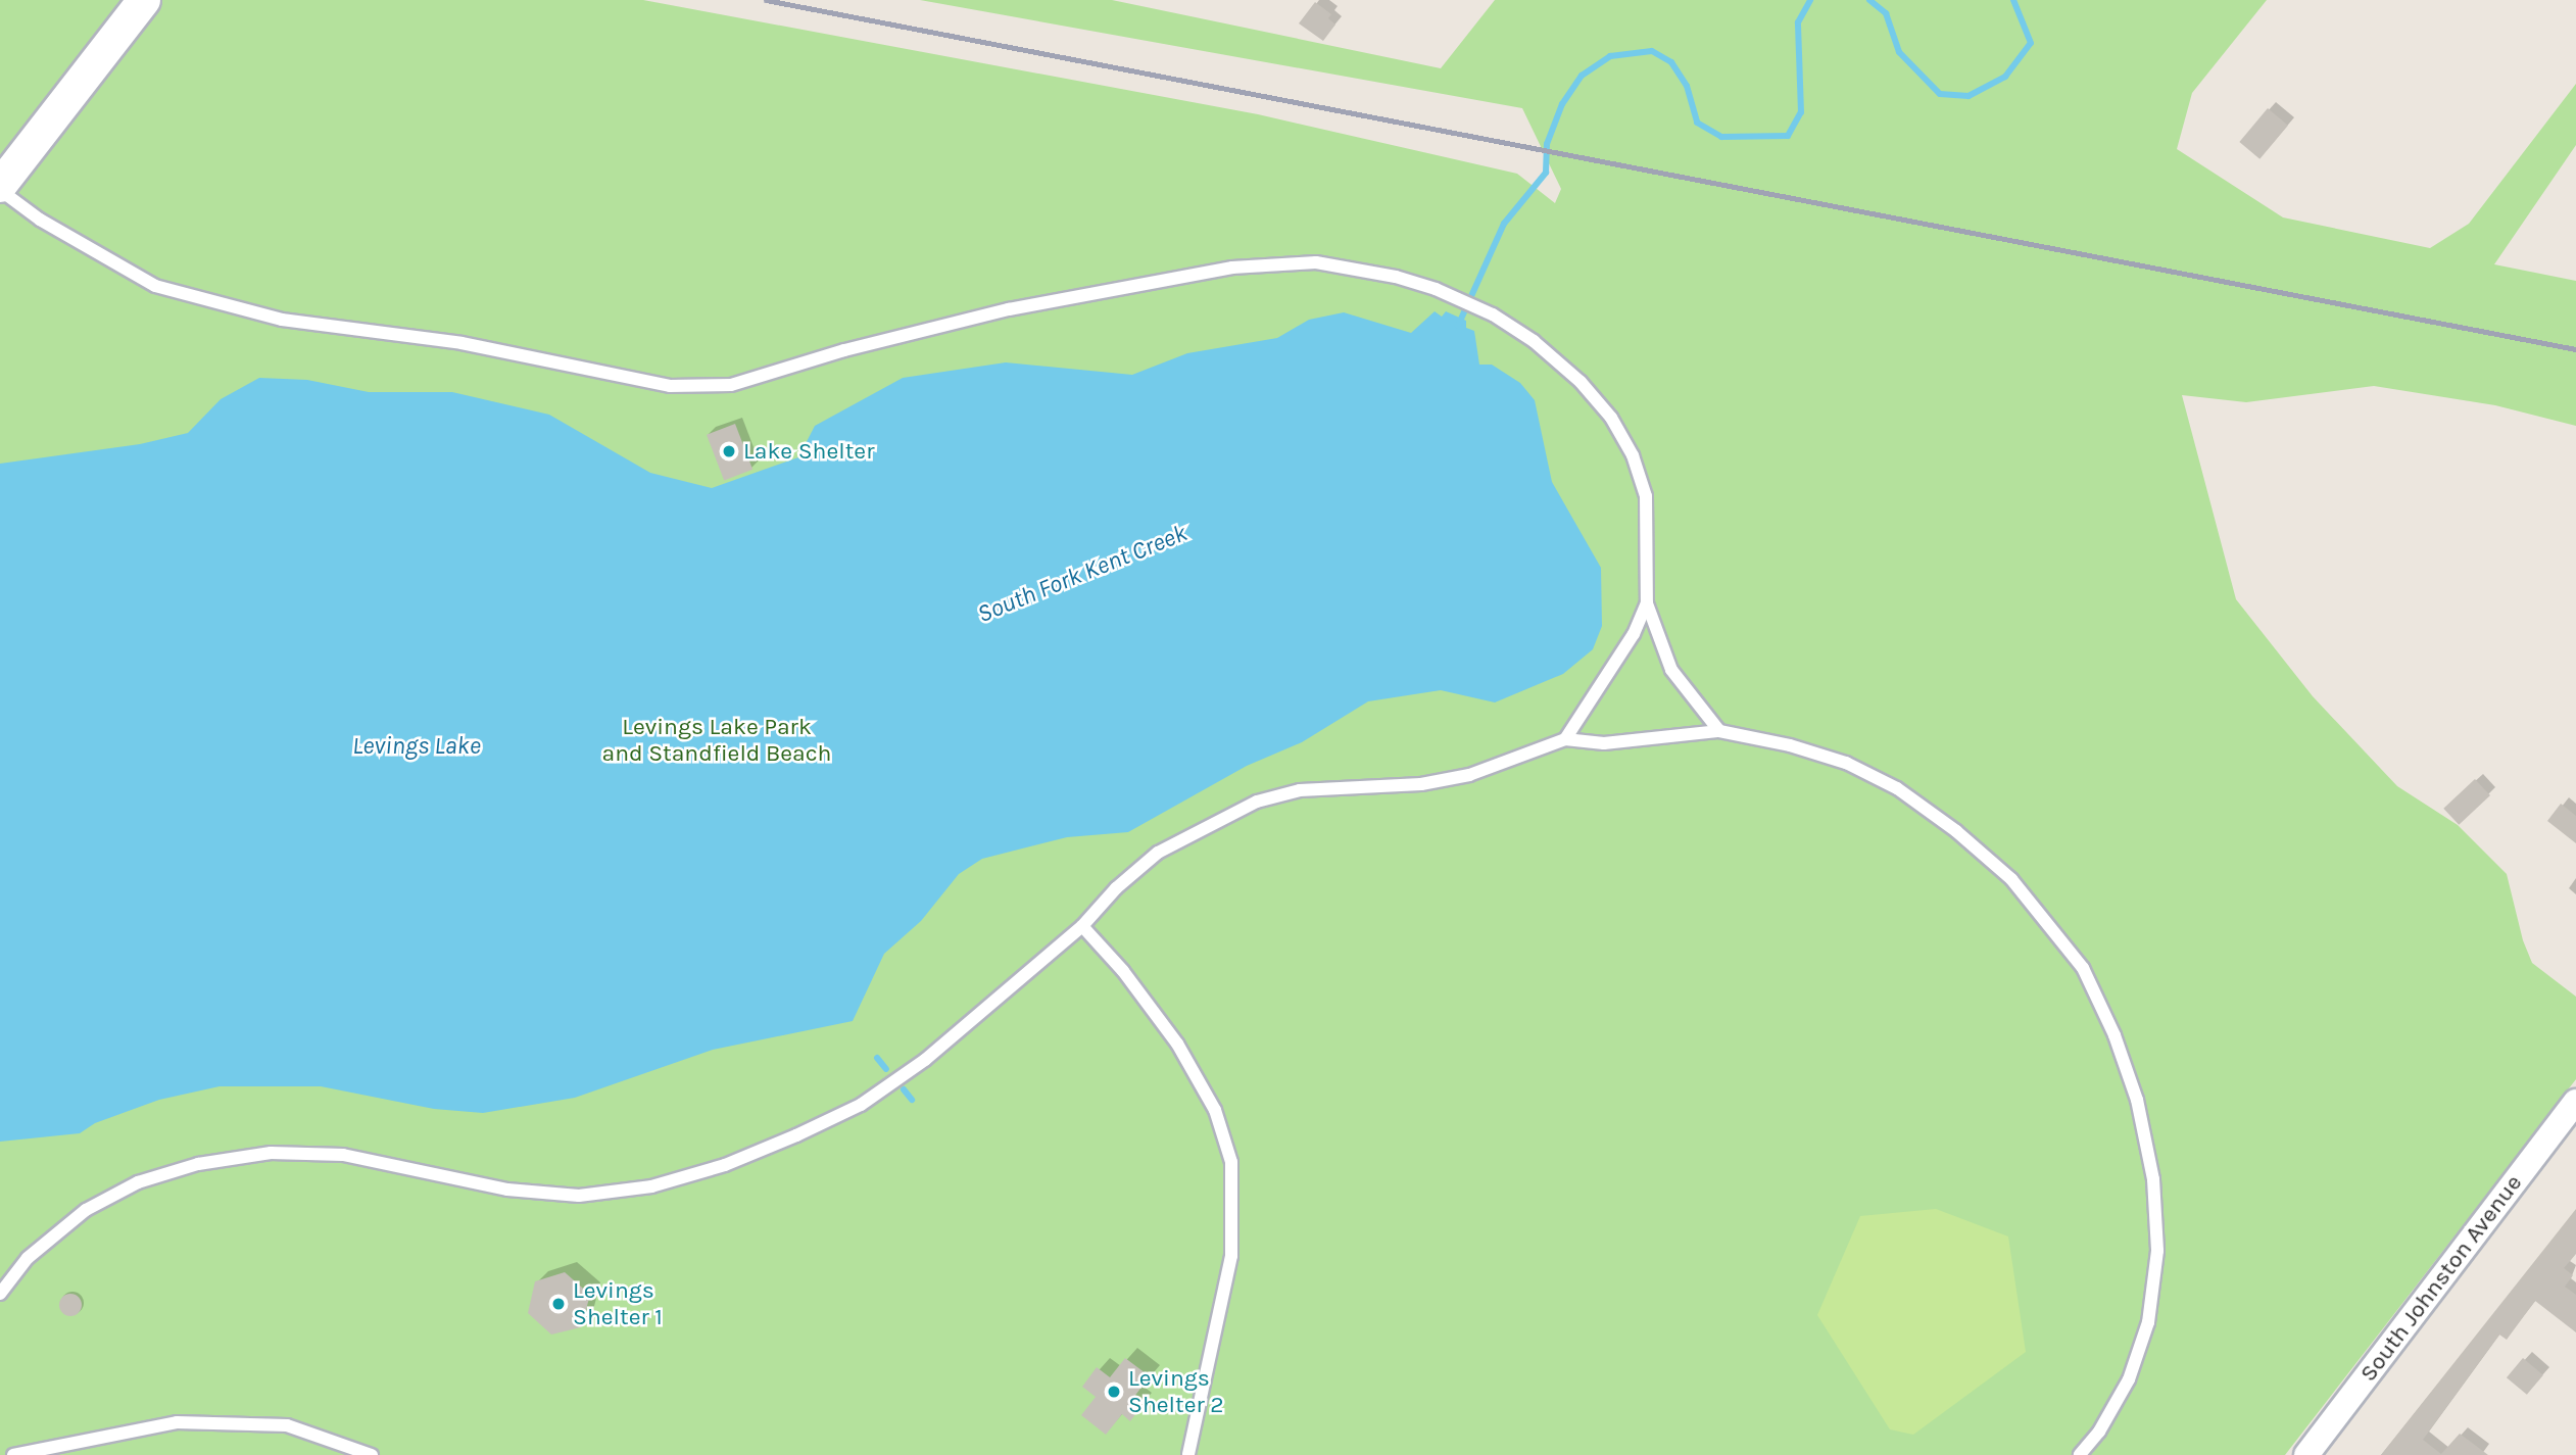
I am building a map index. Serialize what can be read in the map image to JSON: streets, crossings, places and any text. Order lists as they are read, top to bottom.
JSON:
{
  "streets": {
    "street": ["South Johnston Avenue"]
  },
  "water": ["South Fork Kent Creek", "Levings Lake"],
  "parks": ["Levings Lake Park and Standfield Beach"],
  "places": ["Lake Shelter", "Levings Shelter 1", "Levings Shelter 2"]
}
